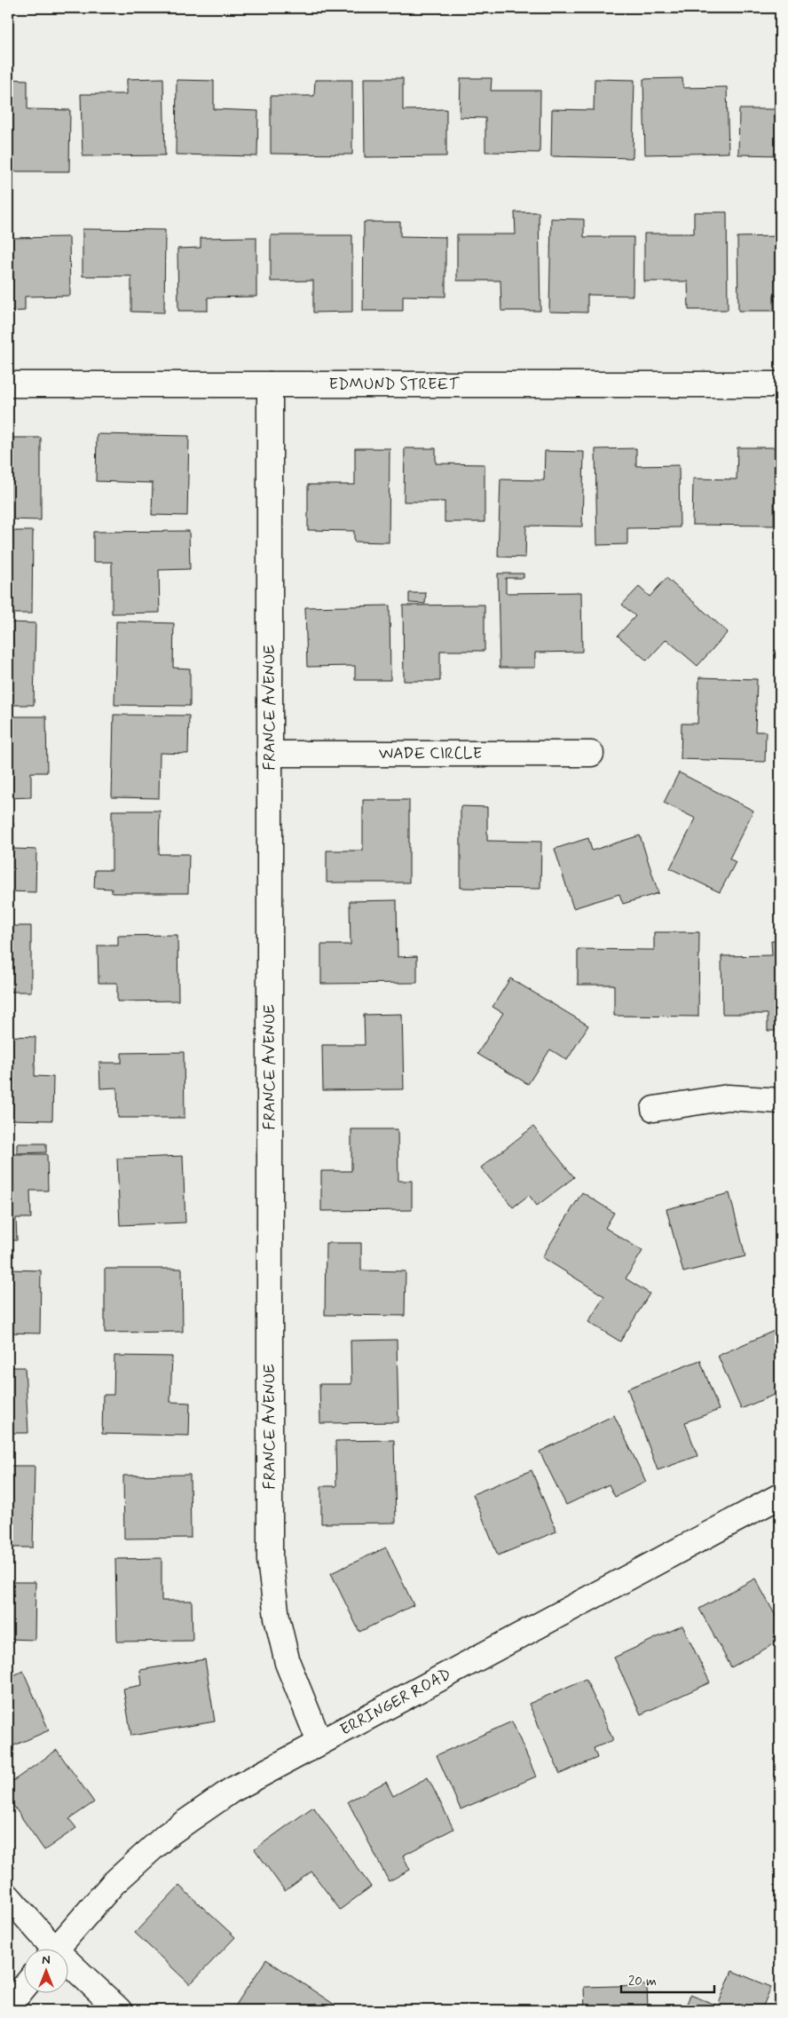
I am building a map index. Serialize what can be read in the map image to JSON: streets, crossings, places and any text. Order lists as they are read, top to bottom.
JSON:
{
  "streets": {
    "street": [
      "EDMUND STREET",
      "FRANCE AVENUE",
      "WADE CIRCLE",
      "ERRINGER ROAD"
    ]
  },
  "crossings": [
    ["EDMUND STREET", "FRANCE AVENUE"],
    ["FRANCE AVENUE", "WADE CIRCLE"],
    ["FRANCE AVENUE", "ERRINGER ROAD"]
  ],
  "scale_bar": "20 m",
  "north": "top"
}
